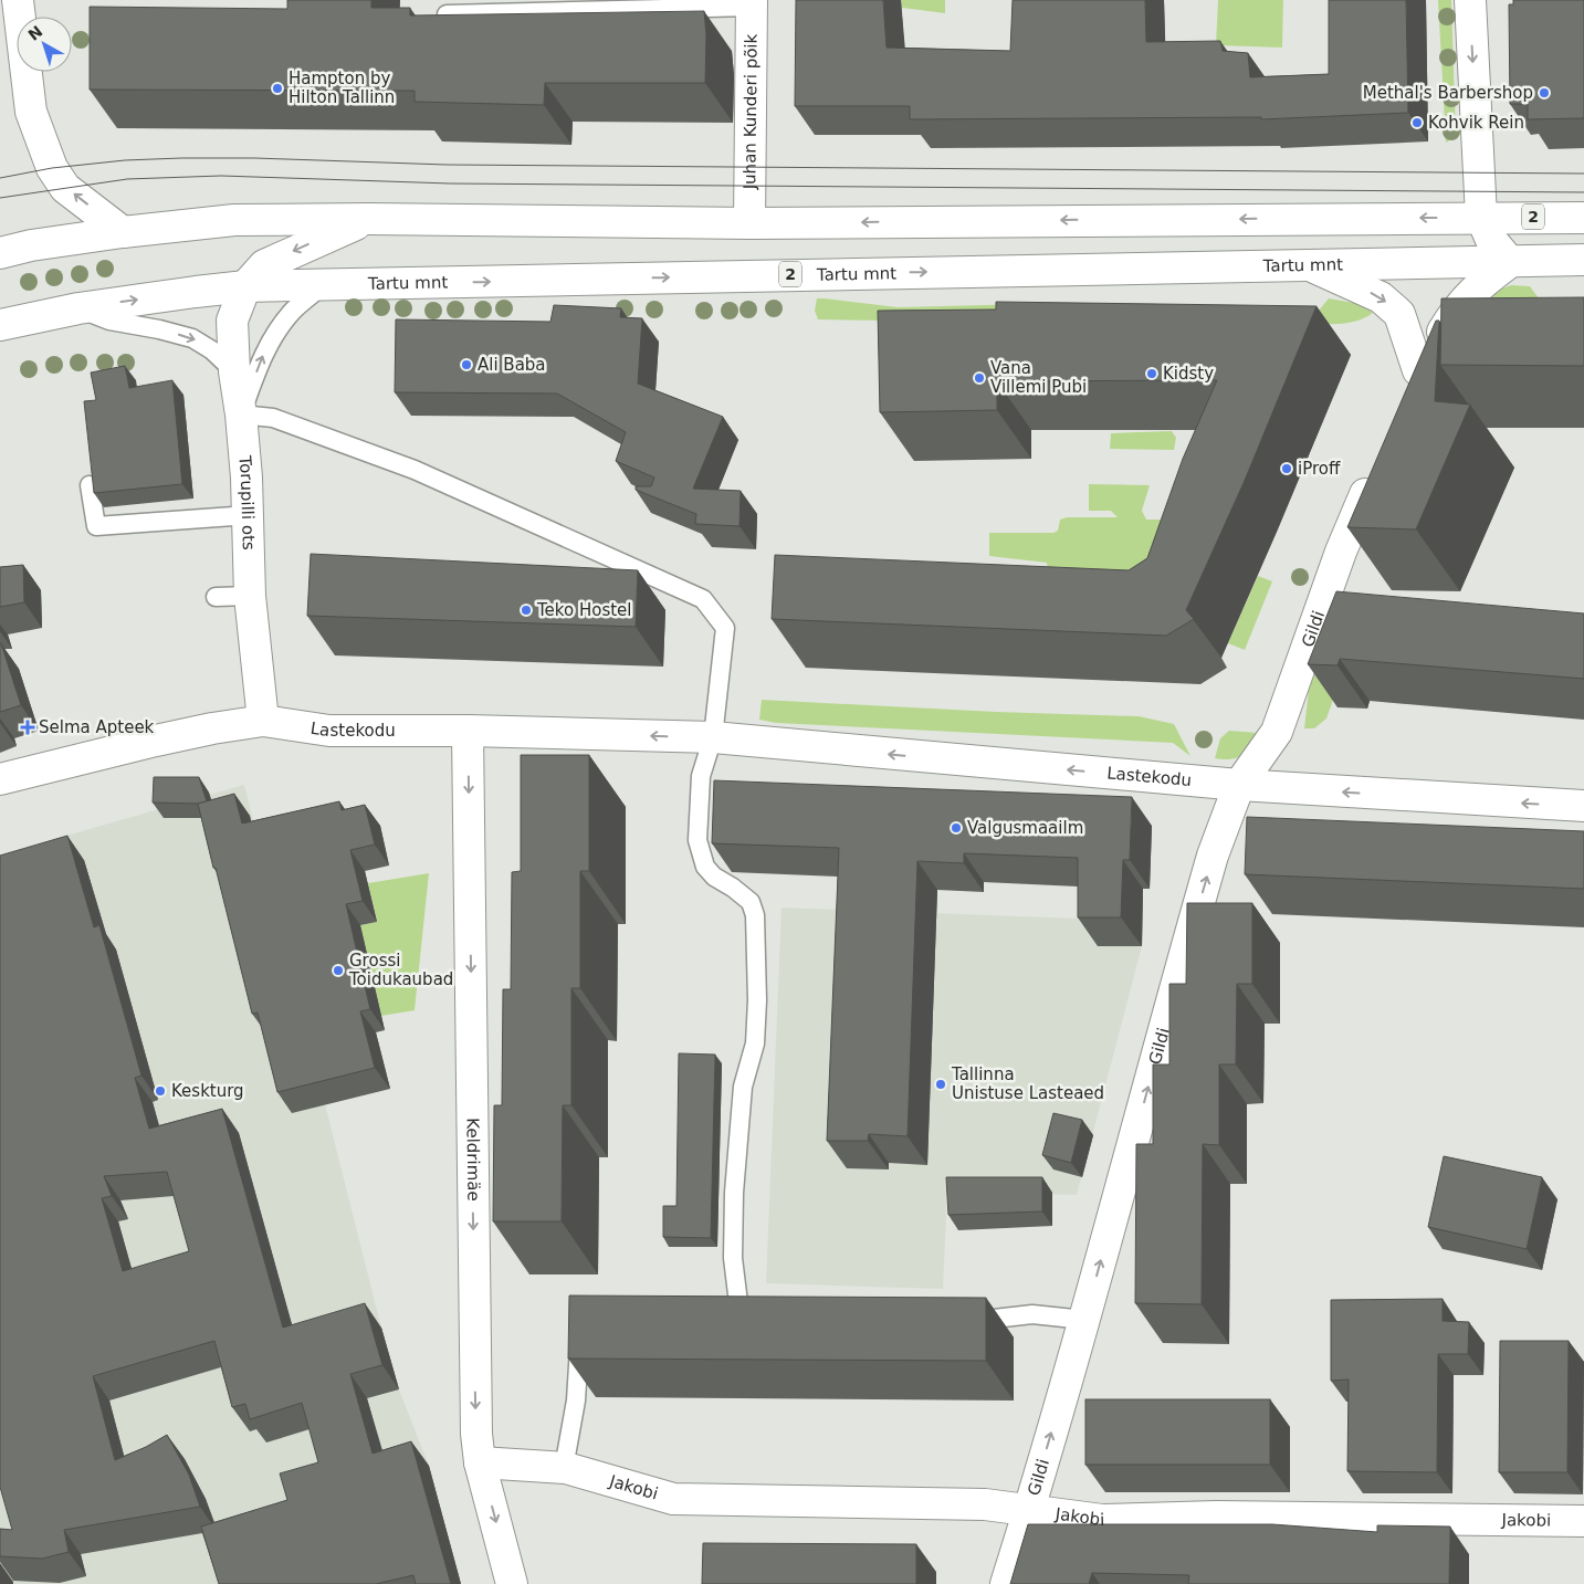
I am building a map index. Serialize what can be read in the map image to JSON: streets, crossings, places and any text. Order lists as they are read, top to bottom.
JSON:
{
  "streets": {
    "street": [
      "Juhan Kunderi põik",
      "2",
      "Tartu mnt",
      "Torupilli ots",
      "Gildi",
      "Lastekodu",
      "Keldrimäe",
      "Jakobi"
    ]
  },
  "crossings": [
    ["Juhan Kunderi põik", "2"],
    ["Tartu mnt", "Torupilli ots"],
    ["Torupilli ots", "Lastekodu"],
    ["Gildi", "Lastekodu"],
    ["Gildi", "Jakobi"],
    ["Lastekodu", "Keldrimäe"],
    ["Keldrimäe", "Jakobi"]
  ],
  "one_way": ["Gildi", "Lastekodu", "Keldrimäe"],
  "places": {
    "other": [
      "Hampton by Hilton Tallinn",
      "Methal's Barbershop",
      "Kohvik Rein",
      "Ali Baba",
      "Kidsty",
      "Vana Villemi Pubi",
      "iProff",
      "Teko Hostel",
      "Valgusmaailm",
      "Grossi Toidukaubad",
      "Tallinna Unistuse Lasteaed",
      "Keskturg"
    ],
    "health": ["Selma Apteek"]
  },
  "north": "top left"
}
